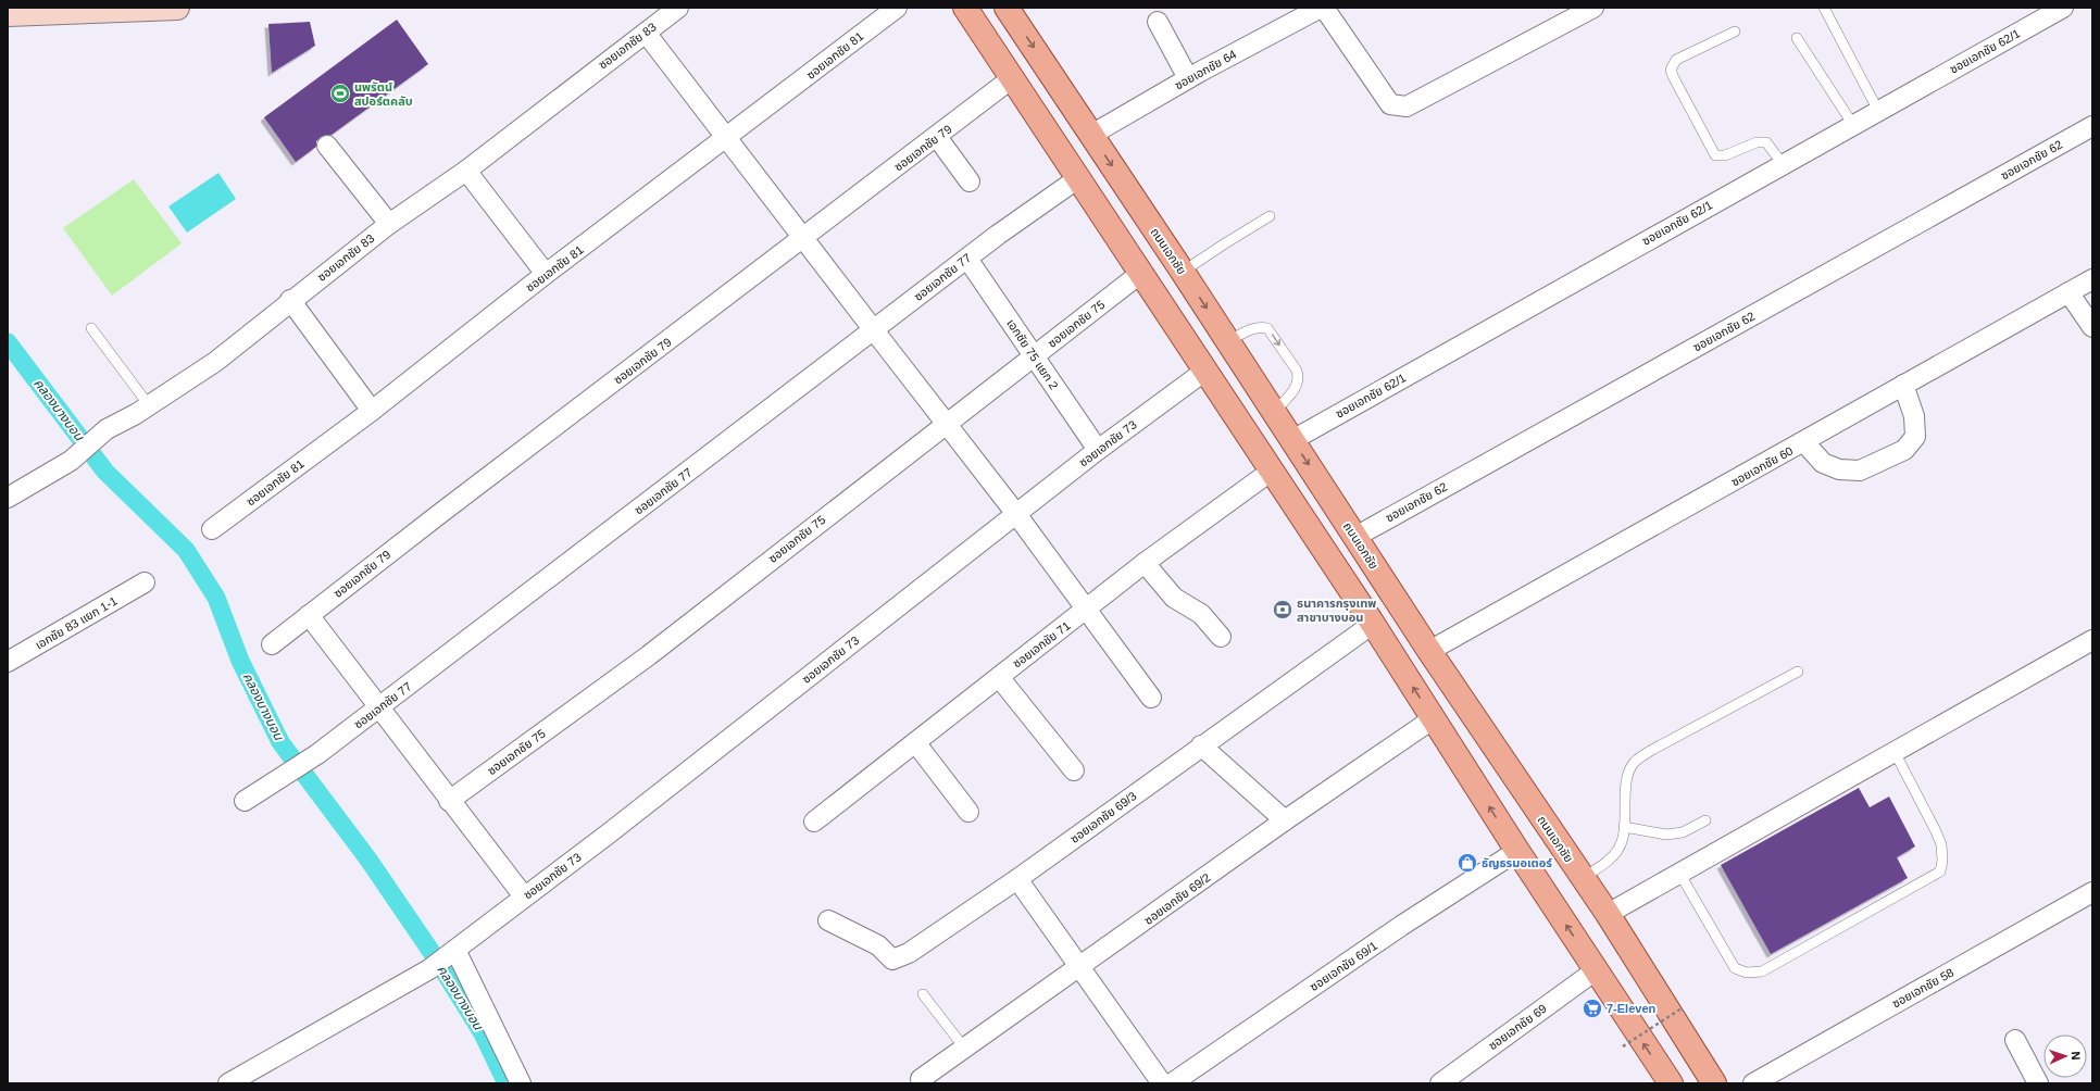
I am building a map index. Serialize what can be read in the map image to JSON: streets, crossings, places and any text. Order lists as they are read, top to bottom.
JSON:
{
  "streets": {
    "main road": ["ถนนเอกชัย"],
    "street": [
      "ซอยเอกชัย 83",
      "ซอยเอกชัย 62/1",
      "ซอยเอกชัย 81",
      "ซอยเอกชัย 64",
      "ซอยเอกชัย 79",
      "ซอยเอกชัย 62",
      "ซอยเอกชัย 77",
      "ซอยเอกชัย 75",
      "เอกชัย 75 แยก 2",
      "ซอยเอกชัย 73",
      "ซอยเอกชัย 60",
      "เอกชัย 83 แยก 1-1",
      "ซอยเอกชัย 71",
      "ซอยเอกชัย 69/3",
      "ซอยเอกชัย 69/2",
      "ซอยเอกชัย 69/1",
      "ซอยเอกชัย 58",
      "ซอยเอกชัย 69"
    ]
  },
  "crossings": [
    ["ซอยเอกชัย 62/1", "ถนนเอกชัย"],
    ["ซอยเอกชัย 64", "ถนนเอกชัย"],
    ["ซอยเอกชัย 62", "ถนนเอกชัย"],
    ["ถนนเอกชัย", "ซอยเอกชัย 60"],
    ["ซอยเอกชัย 77", "เอกชัย 75 แยก 2"],
    ["ซอยเอกชัย 75", "เอกชัย 75 แยก 2"],
    ["เอกชัย 75 แยก 2", "ซอยเอกชัย 73"]
  ],
  "water": ["คลองบางบอน"],
  "places": {
    "sports": ["นพรัตน์ สปอร์ตคลับ"],
    "bank": ["ธนาคารกรุงเทพ สาขาบางบอน"],
    "shop": ["ธัญธรมอเตอร์"],
    "supermarket": ["7-Eleven"]
  },
  "north": "right"
}
